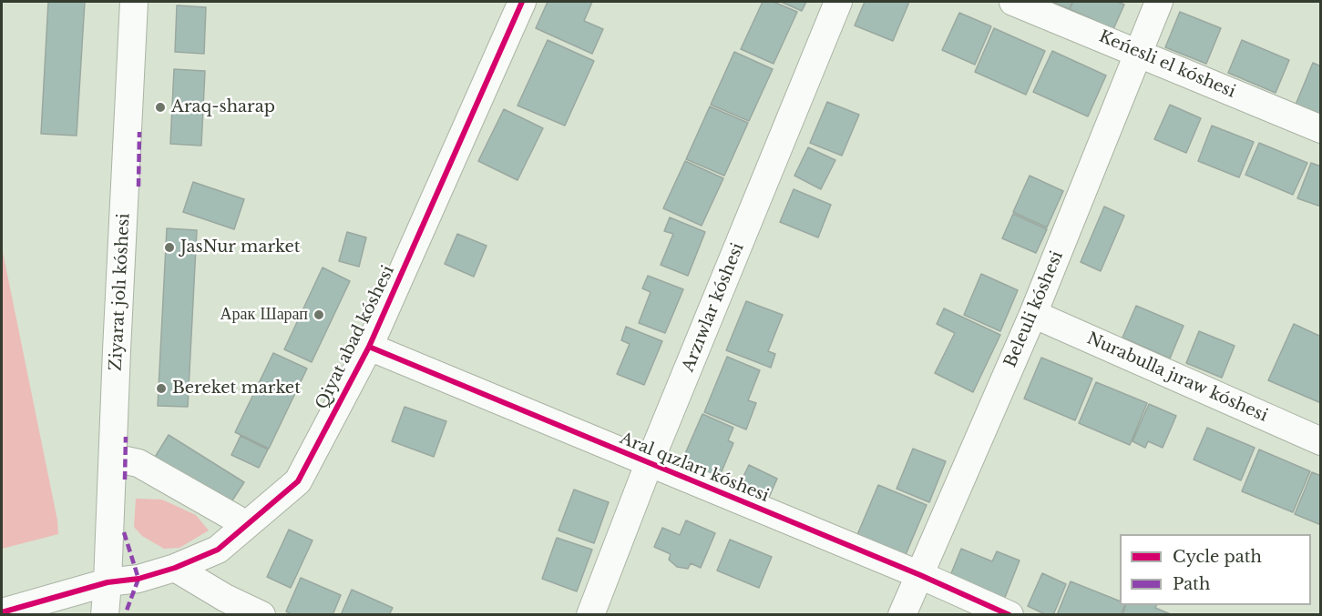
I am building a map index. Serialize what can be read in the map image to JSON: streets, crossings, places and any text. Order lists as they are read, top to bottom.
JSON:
{
  "streets": {
    "street": [
      "Keńesli el kóshesi",
      "Ziyarat jolı kóshesi",
      "Arzıwlar kóshesi",
      "Beleuli kóshesi",
      "Qiyat abad kóshesi",
      "Nurabulla jıraw kóshesi",
      "Aral qızları kóshesi"
    ]
  },
  "crossings": [
    ["Keńesli el kóshesi", "Beleuli kóshesi"],
    ["Ziyarat jolı kóshesi", "Qiyat abad kóshesi"],
    ["Arzıwlar kóshesi", "Aral qızları kóshesi"],
    ["Beleuli kóshesi", "Nurabulla jıraw kóshesi"],
    ["Beleuli kóshesi", "Aral qızları kóshesi"],
    ["Qiyat abad kóshesi", "Aral qızları kóshesi"]
  ],
  "places": [
    "Araq-sharap",
    "JasNur market",
    "Арак Шарап",
    "Bereket market"
  ],
  "legend": ["Cycle path", "Path"]
}
